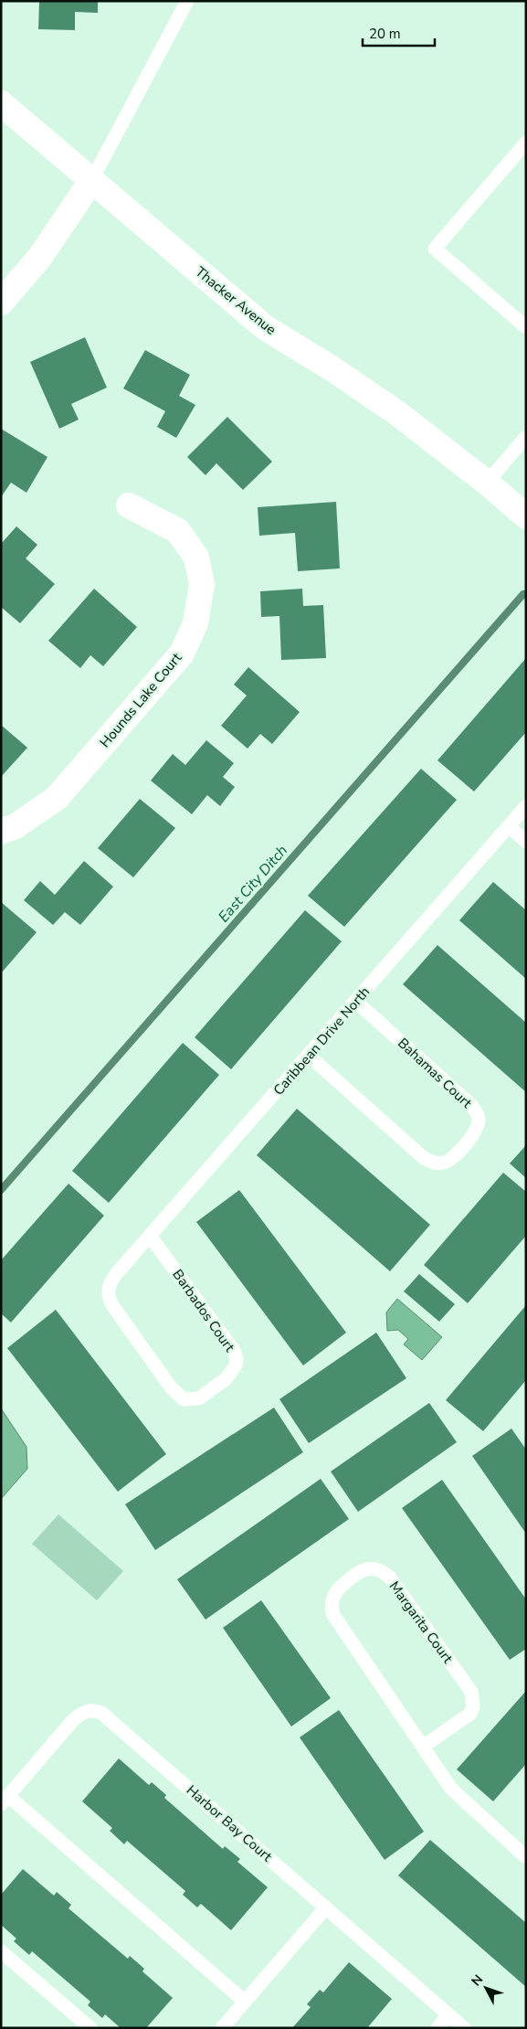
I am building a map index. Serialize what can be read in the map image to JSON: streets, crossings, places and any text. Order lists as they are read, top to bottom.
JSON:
{
  "streets": {
    "street": ["Thacker Avenue", "Hounds Lake Court"],
    "lane": [
      "Caribbean Drive North",
      "Bahamas Court",
      "Barbados Court",
      "Margarita Court",
      "Harbor Bay Court"
    ]
  },
  "crossings": [
    ["Caribbean Drive North", "Bahamas Court"],
    ["Caribbean Drive North", "Barbados Court"]
  ],
  "water": ["East City Ditch"],
  "scale_bar": "20 m",
  "north": "top left"
}
